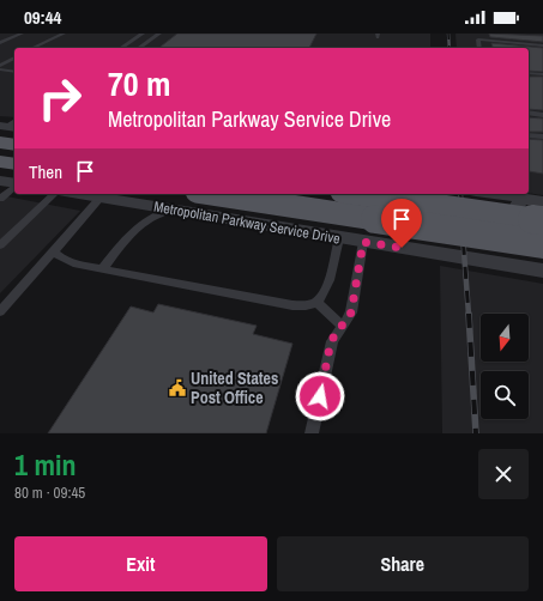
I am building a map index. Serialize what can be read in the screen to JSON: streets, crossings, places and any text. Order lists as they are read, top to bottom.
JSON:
{
  "streets": {
    "street": ["Metropolitan Parkway Service Drive"]
  },
  "places": {
    "public building": ["United States Post Office"]
  },
  "north": "bottom",
  "page": {
    "status": "09:44",
    "turn": ["70 m", "Metropolitan Parkway Service Drive"],
    "then": "Then",
    "heading": ["1 min", "80 m · 09:45"],
    "buttons": ["Exit", "Share"]
  }
}
